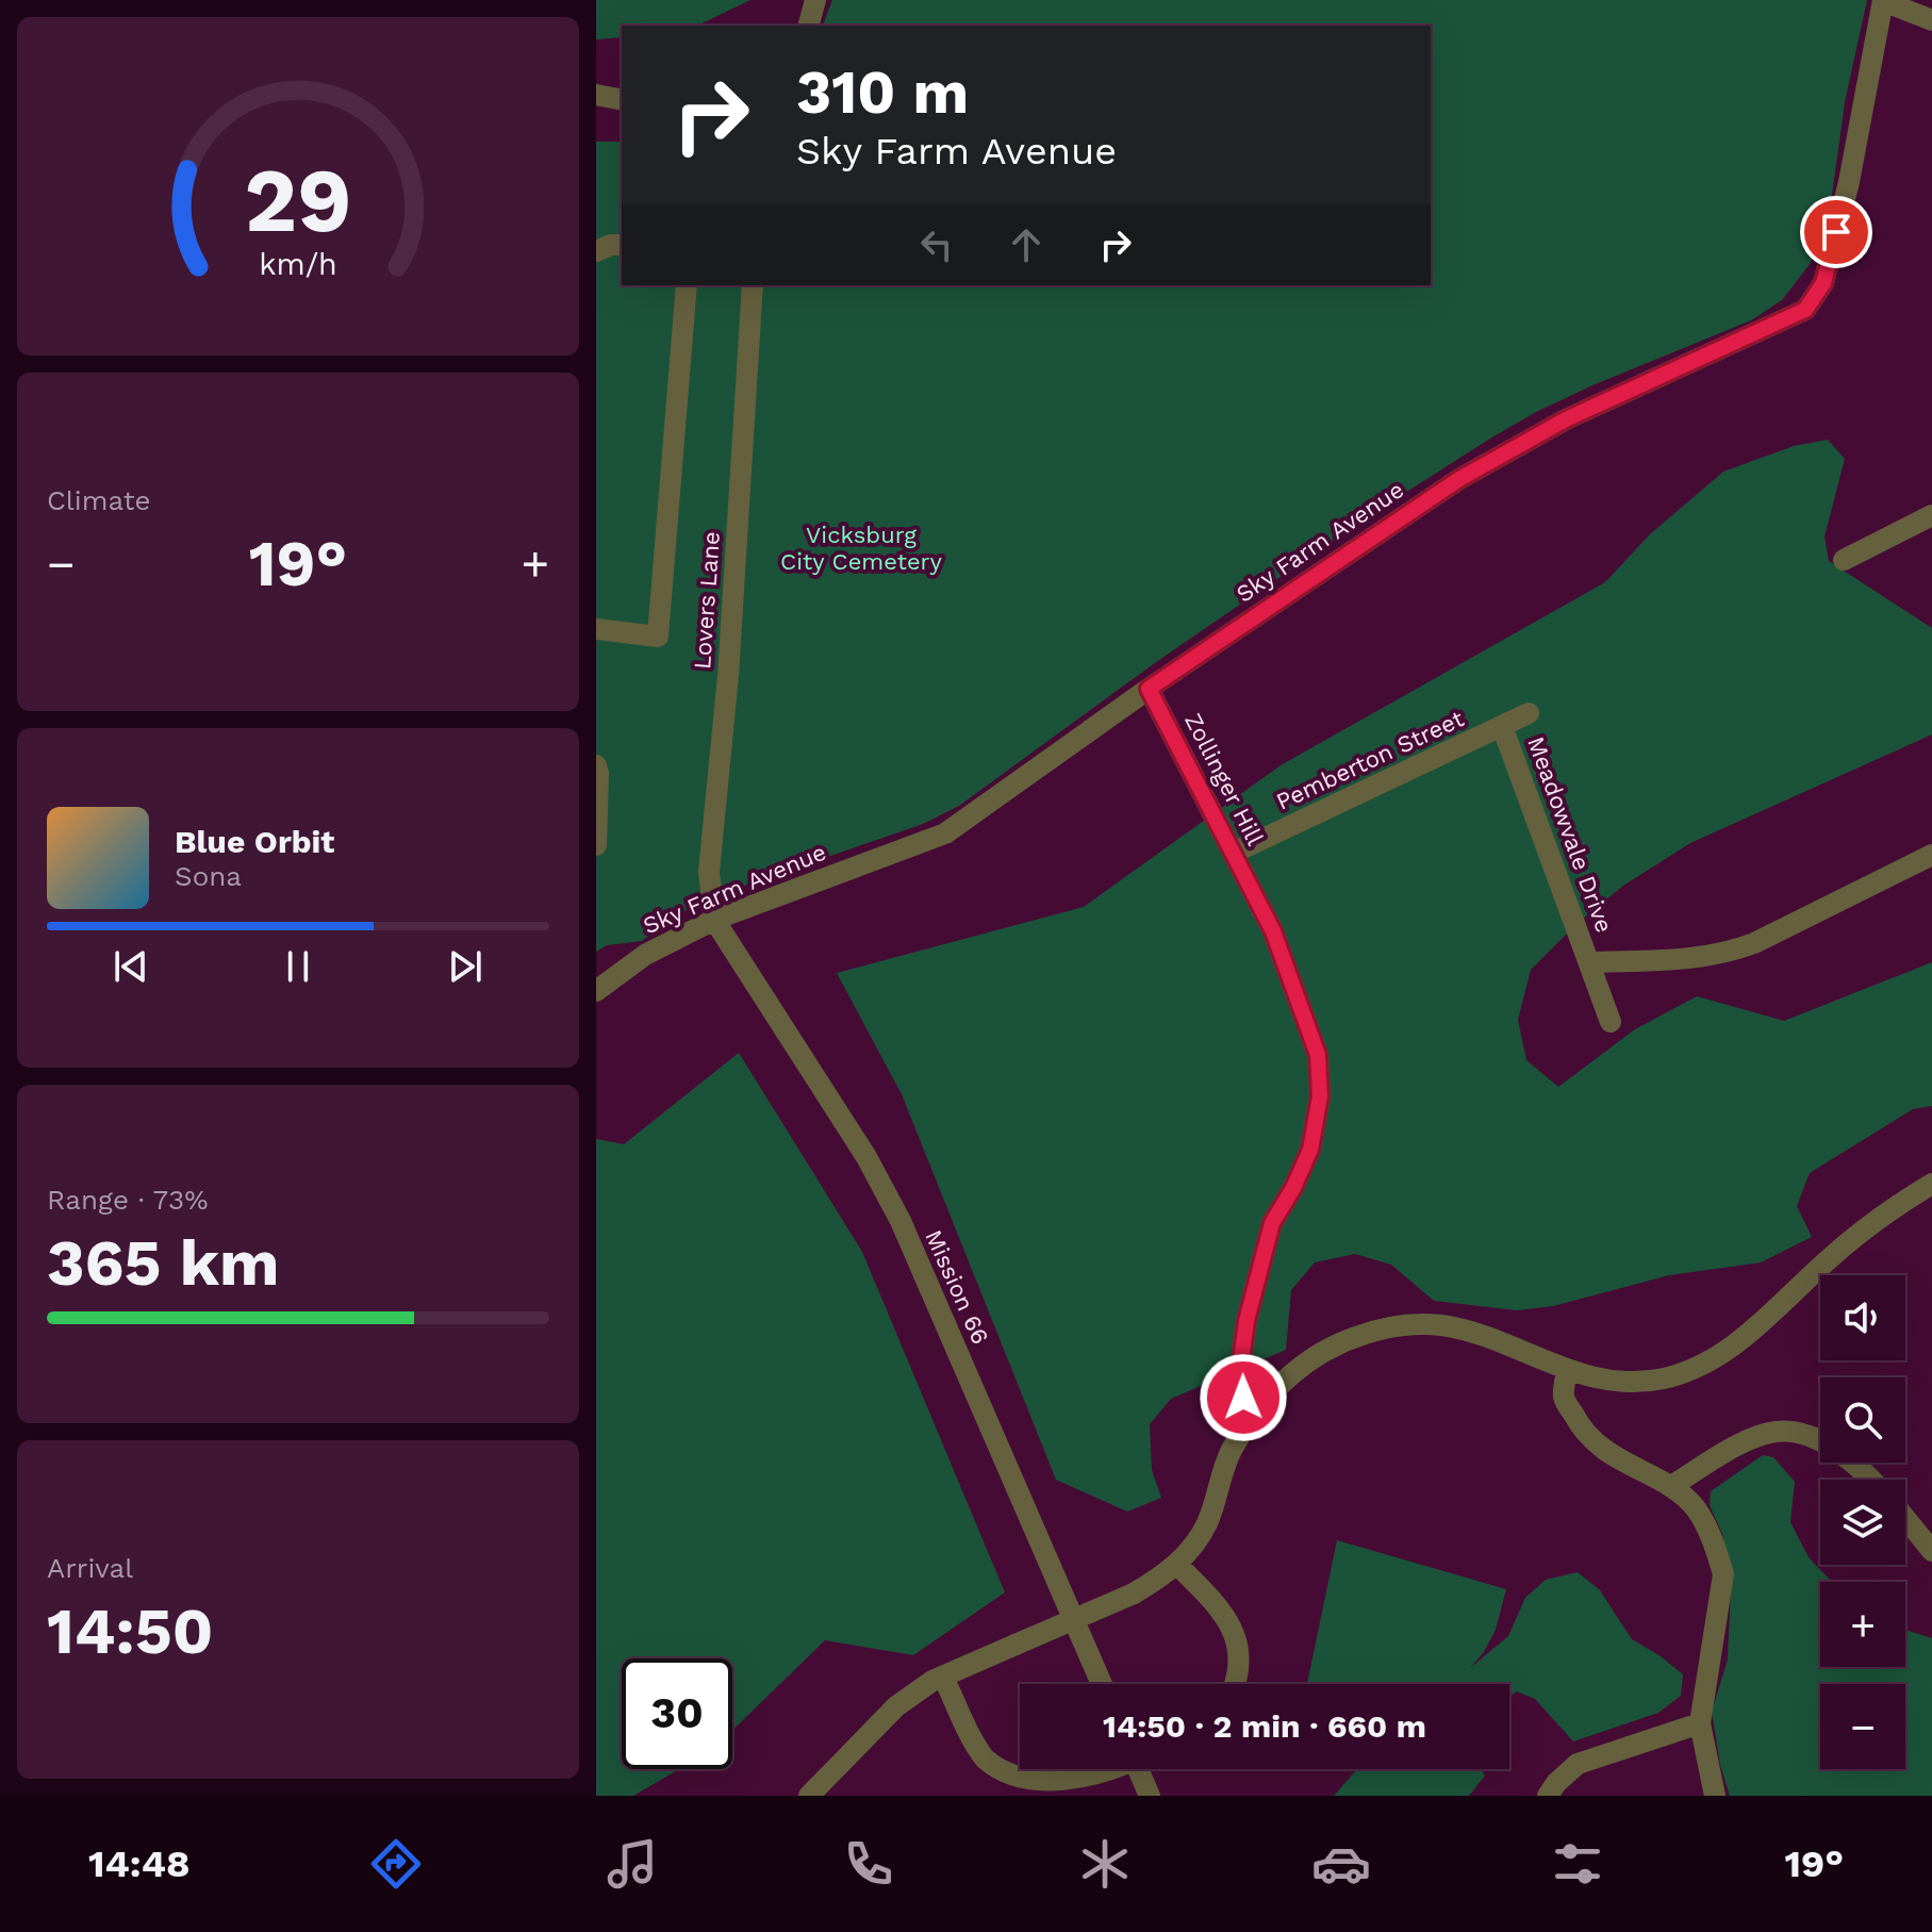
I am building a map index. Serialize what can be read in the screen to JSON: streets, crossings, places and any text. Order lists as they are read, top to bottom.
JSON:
{
  "streets": {
    "street": [
      "Sky Farm Avenue",
      "Lovers Lane",
      "Pemberton Street",
      "Zollinger Hill",
      "Meadowvale Drive",
      "Mission 66"
    ]
  },
  "crossings": [
    ["Sky Farm Avenue", "Lovers Lane"],
    ["Sky Farm Avenue", "Zollinger Hill"],
    ["Sky Farm Avenue", "Mission 66"],
    ["Lovers Lane", "Mission 66"],
    ["Pemberton Street", "Zollinger Hill"],
    ["Pemberton Street", "Meadowvale Drive"]
  ],
  "parks": ["Vicksburg City Cemetery"],
  "page": {
    "turn": ["310 m", "Sky Farm Avenue"],
    "tile": [
      "Climate",
      ["Range · 73%", "365 km"],
      ["Arrival", "14:50"]
    ],
    "heat": ["−", "19°", "+"],
    "song": ["Blue Orbit", "Sona"],
    "map_buttons": ["+", "−"],
    "limit": "30",
    "trip": "14:50 · 2 min · 660 m",
    "tabs": ["14:48", "19°"],
    "gauge": ["29", "km/h"]
  }
}
